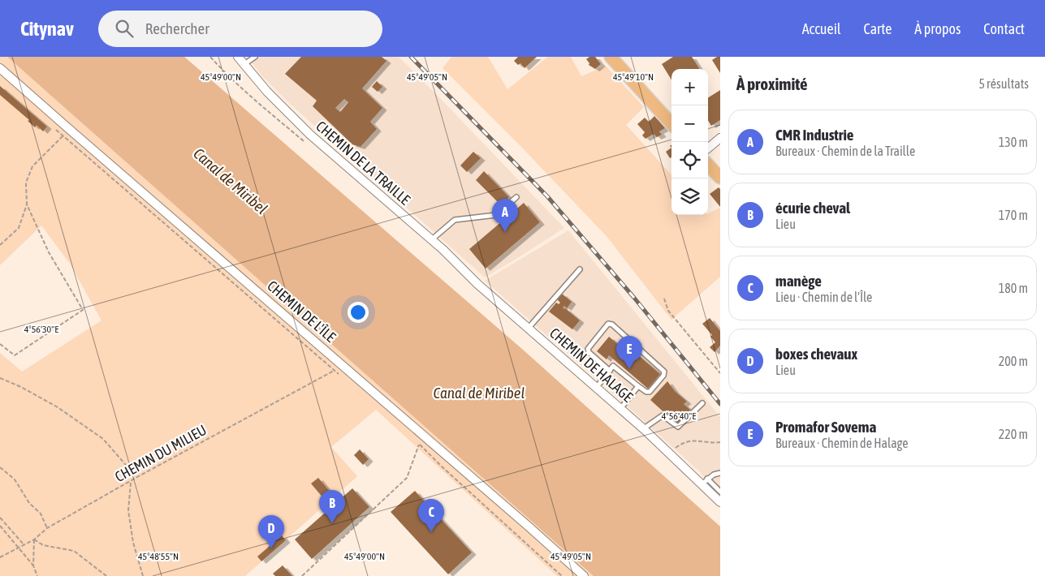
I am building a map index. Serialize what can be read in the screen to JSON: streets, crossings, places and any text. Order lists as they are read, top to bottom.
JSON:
{
  "streets": {
    "street": ["CHEMIN DE LA TRAILLE", "CHEMIN DE L'ÎLE", "CHEMIN DE HALAGE"],
    "path": ["CHEMIN DU MILIEU"]
  },
  "crossings": [
    ["CHEMIN DE LA TRAILLE", "CHEMIN DE HALAGE"]
  ],
  "water": ["Canal de Miribel"],
  "page": {
    "header": "Citynav",
    "search": "Rechercher",
    "nav": [
      "Accueil",
      "Carte",
      "À propos",
      "Contact"
    ],
    "heading": ["À proximité", "5 résultats"],
    "map_buttons": ["+", "−"],
    "list": [
      {
        "mark": "A",
        "name": "CMR Industrie",
        "note": "Bureaux · Chemin de la Traille",
        "value": "130 m"
      },
      {
        "mark": "B",
        "name": "écurie cheval",
        "note": "Lieu",
        "value": "170 m"
      },
      {
        "mark": "C",
        "name": "manège",
        "note": "Lieu · Chemin de l'Île",
        "value": "180 m"
      },
      {
        "mark": "D",
        "name": "boxes chevaux",
        "note": "Lieu",
        "value": "200 m"
      },
      {
        "mark": "E",
        "name": "Promafor Sovema",
        "note": "Bureaux · Chemin de Halage",
        "value": "220 m"
      }
    ],
    "pins": [
      "A",
      "E",
      "B",
      "C",
      "D"
    ]
  },
  "coordinates": [
    "45°49'00\"N",
    "45°49'05\"N",
    "45°49'10\"N",
    "4°56'30\"E",
    "4°56'40\"E",
    "45°48'55\"N"
  ]
}
